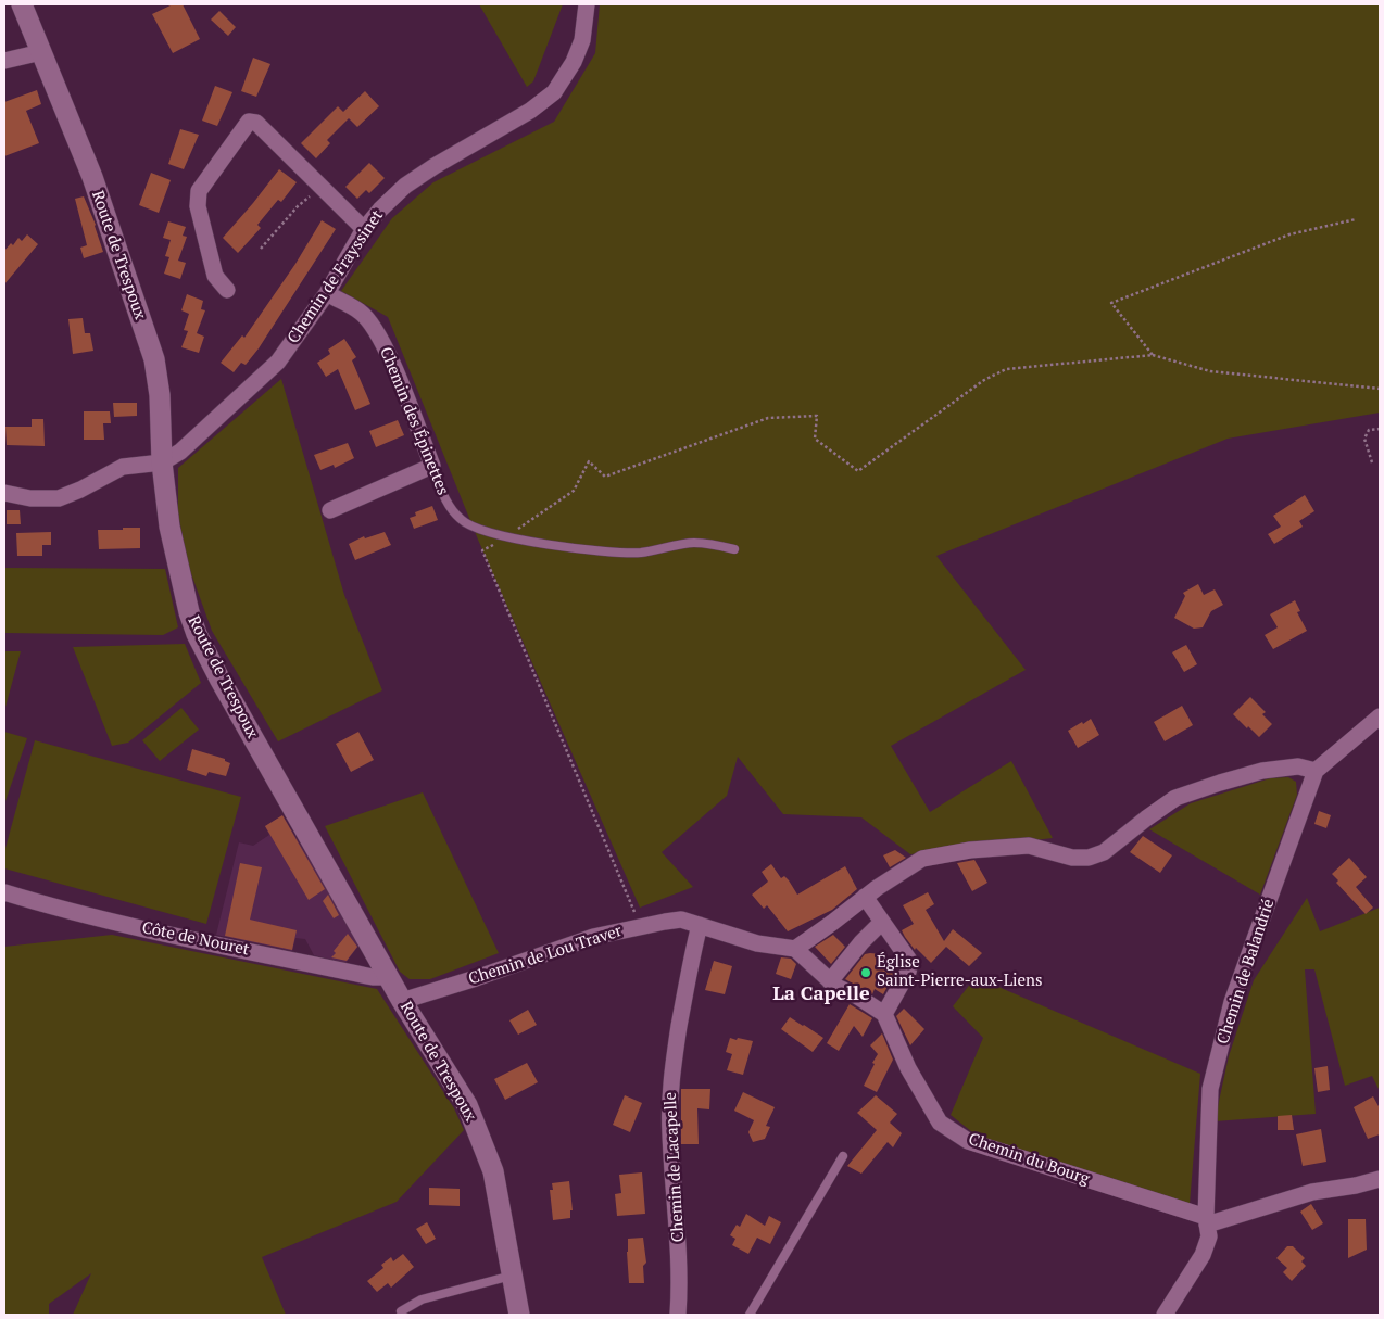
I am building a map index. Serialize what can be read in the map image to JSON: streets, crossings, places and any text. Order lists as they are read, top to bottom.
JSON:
{
  "streets": {
    "street": [
      "Route de Trespoux",
      "Chemin de Frayssinet",
      "Chemin des Épinettes",
      "Côte de Nouret",
      "Chemin de Lou Traver",
      "Chemin de Balandrié",
      "Chemin du Bourg",
      "Chemin de Lacapelle"
    ]
  },
  "crossings": [
    ["Route de Trespoux", "Chemin de Frayssinet"],
    ["Route de Trespoux", "Côte de Nouret"],
    ["Route de Trespoux", "Chemin de Lou Traver"],
    ["Chemin de Frayssinet", "Chemin des Épinettes"],
    ["Chemin de Lou Traver", "Chemin de Lacapelle"],
    ["Chemin de Balandrié", "Chemin du Bourg"]
  ],
  "districts": ["La Capelle"],
  "places": ["Église Saint-Pierre-aux-Liens"]
}
